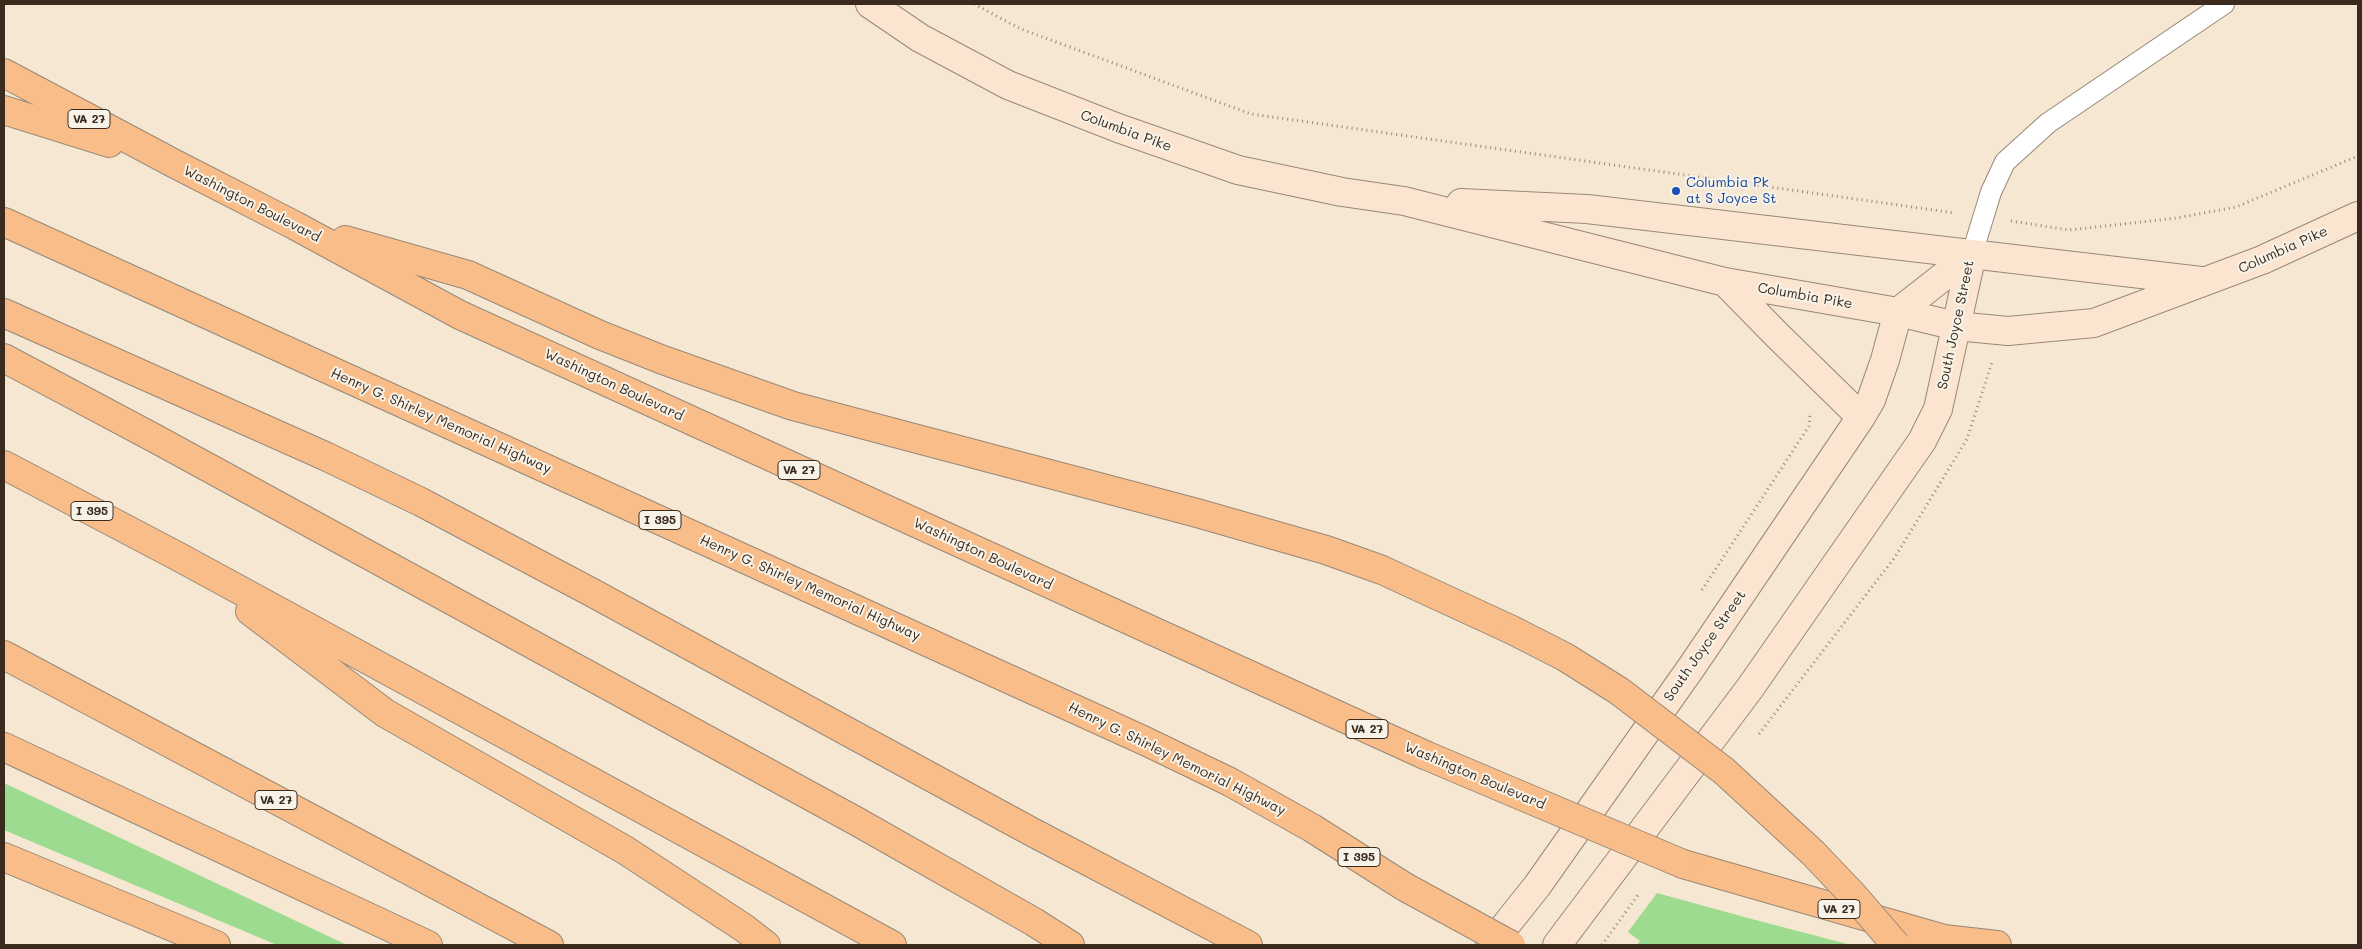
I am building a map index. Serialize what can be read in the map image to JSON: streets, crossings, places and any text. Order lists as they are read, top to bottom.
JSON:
{
  "streets": {
    "highway": [
      "VA 27",
      "Washington Boulevard",
      "Henry G. Shirley Memorial Highway",
      "I 395"
    ],
    "main road": ["Columbia Pike", "South Joyce Street"]
  },
  "crossings": [
    ["Columbia Pike", "South Joyce Street"]
  ],
  "places": ["Columbia Pk at S Joyce St"]
}
